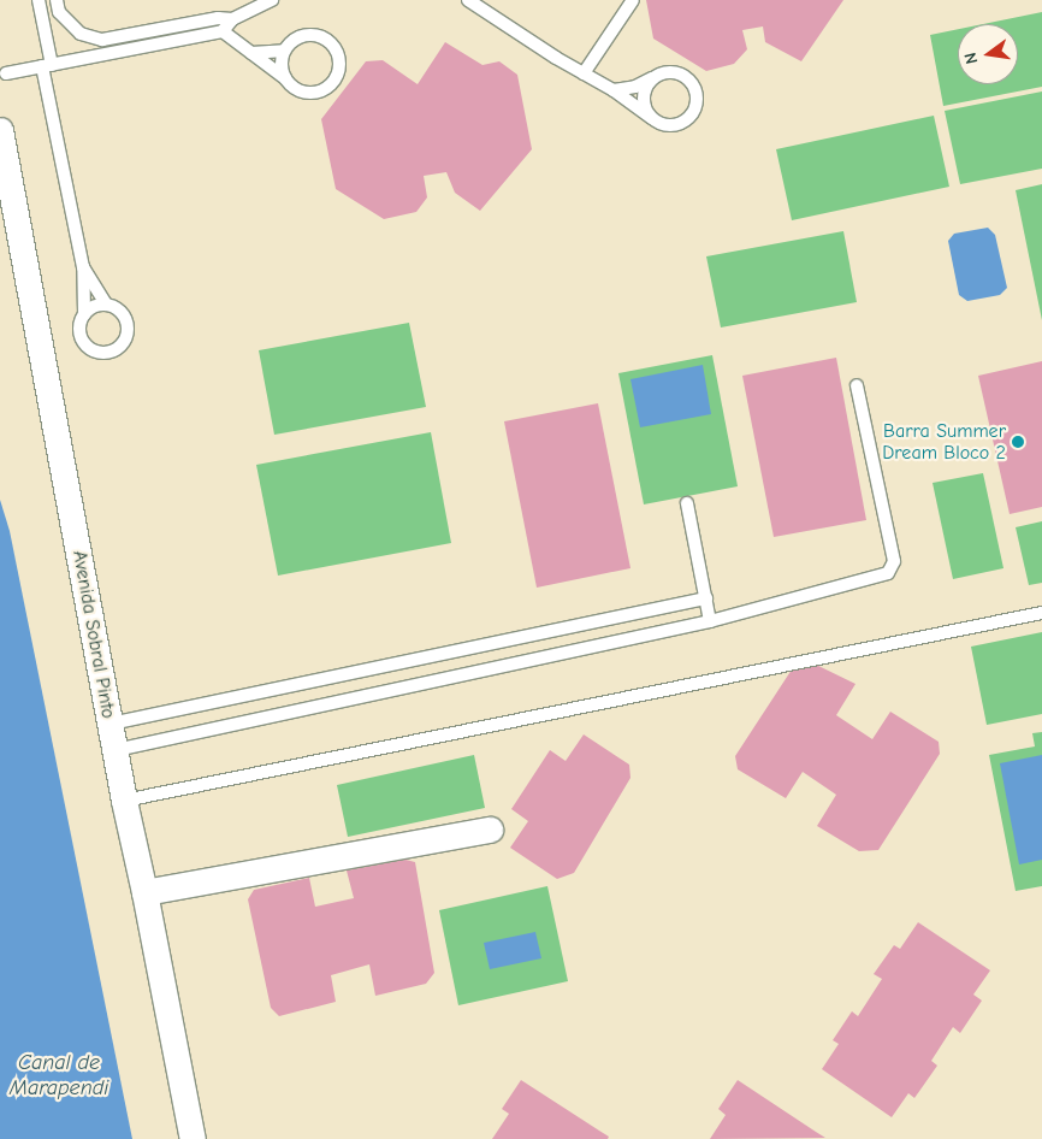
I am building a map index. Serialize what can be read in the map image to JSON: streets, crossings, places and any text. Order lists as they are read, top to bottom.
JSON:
{
  "streets": {
    "street": ["Avenida Sobral Pinto"]
  },
  "water": ["Canal de Marapendi"],
  "places": ["Barra Summer Dream Bloco 2"],
  "north": "left"
}
